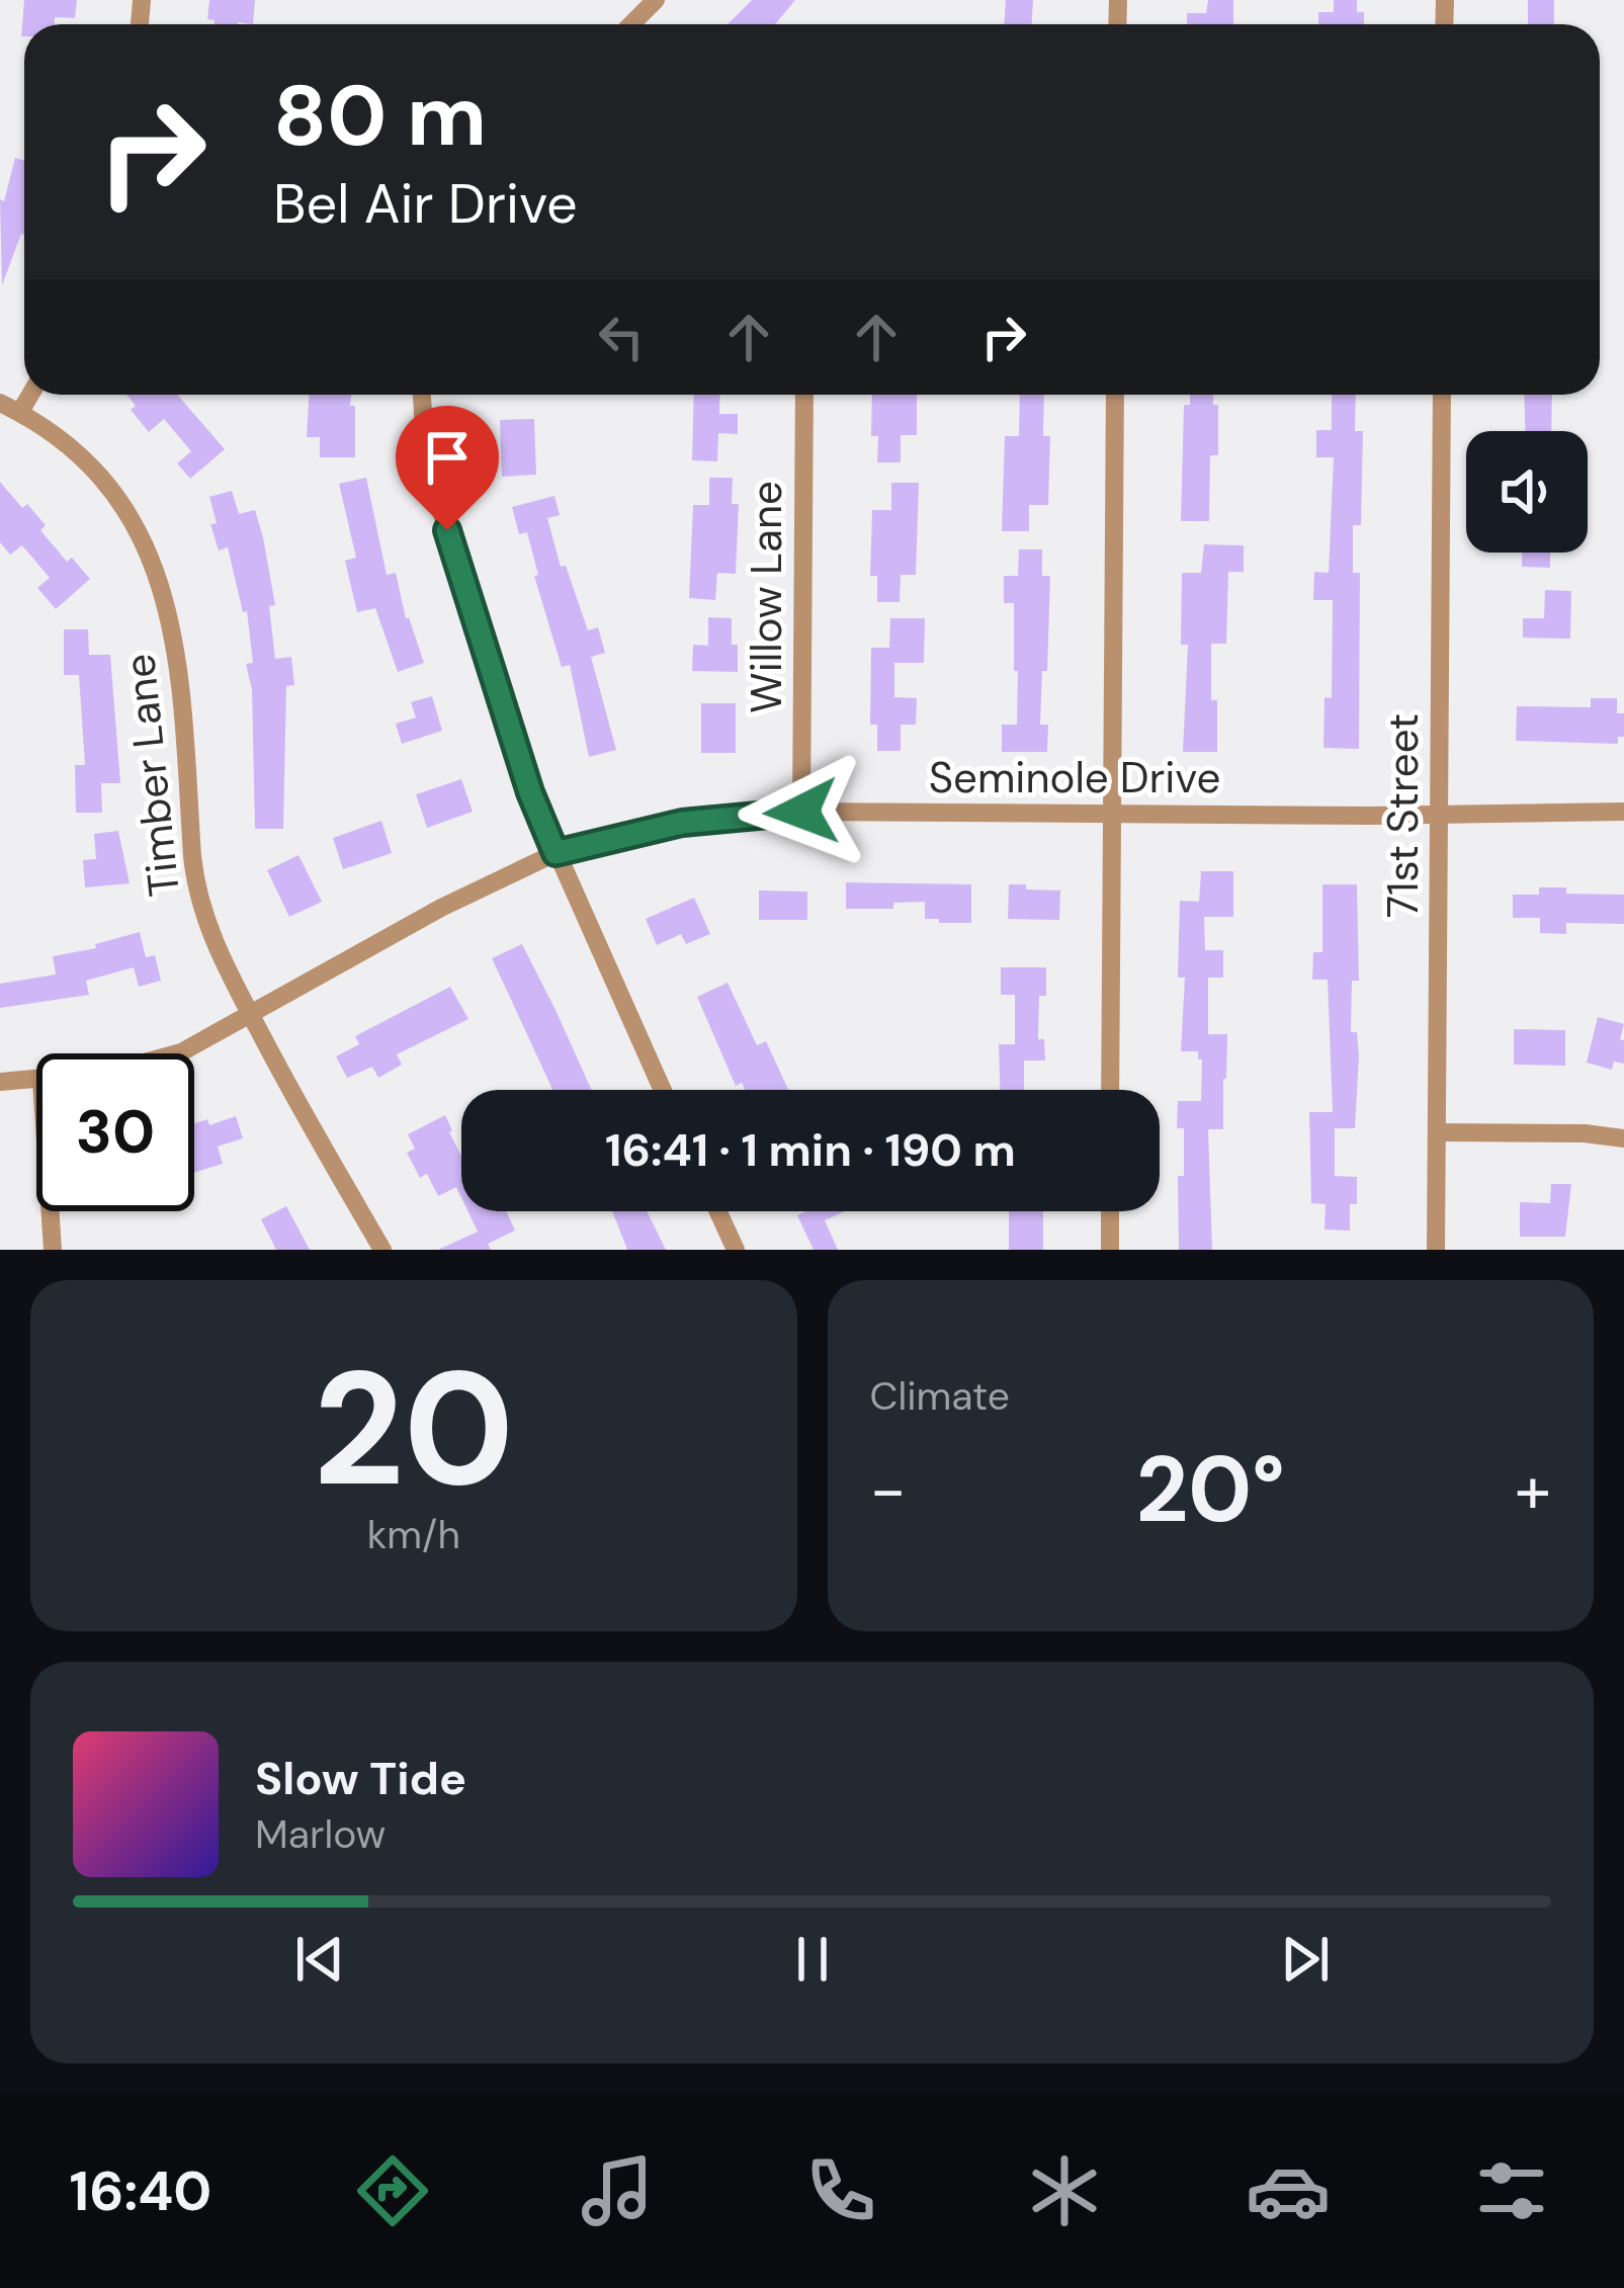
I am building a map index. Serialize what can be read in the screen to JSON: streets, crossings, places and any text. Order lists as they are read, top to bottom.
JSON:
{
  "streets": {
    "street": [
      "Willow Lane",
      "Timber Lane",
      "Seminole Drive",
      "71st Street"
    ]
  },
  "crossings": [
    ["Willow Lane", "Seminole Drive"],
    ["Timber Lane", "Seminole Drive"],
    ["Seminole Drive", "71st Street"]
  ],
  "page": {
    "turn": ["80 m", "Bel Air Drive"],
    "limit": "30",
    "trip": "16:41 · 1 min · 190 m",
    "tile": [
      ["20", "km/h"],
      "Climate"
    ],
    "heat": ["−", "20°", "+"],
    "song": ["Slow Tide", "Marlow"],
    "tabs": "16:40"
  }
}
